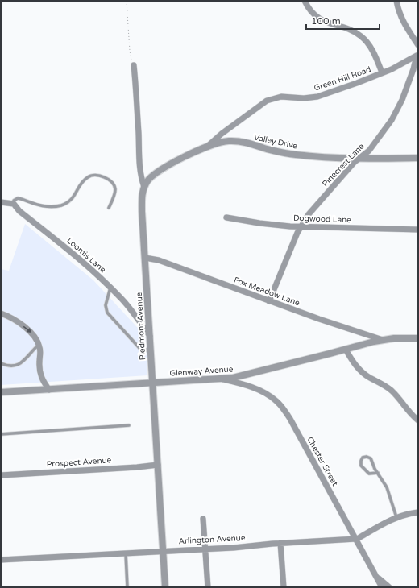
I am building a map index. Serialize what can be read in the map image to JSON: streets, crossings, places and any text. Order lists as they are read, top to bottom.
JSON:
{
  "streets": {
    "street": [
      "Green Hill Road",
      "Valley Drive",
      "Pinecrest Lane",
      "Dogwood Lane",
      "Loomis Lane",
      "Fox Meadow Lane",
      "Piedmont Avenue",
      "Glenway Avenue",
      "Chester Street",
      "Prospect Avenue",
      "Arlington Avenue"
    ]
  },
  "crossings": [
    ["Green Hill Road", "Valley Drive"],
    ["Green Hill Road", "Pinecrest Lane"],
    ["Valley Drive", "Pinecrest Lane"],
    ["Valley Drive", "Piedmont Avenue"],
    ["Pinecrest Lane", "Dogwood Lane"],
    ["Pinecrest Lane", "Fox Meadow Lane"],
    ["Loomis Lane", "Piedmont Avenue"],
    ["Fox Meadow Lane", "Piedmont Avenue"],
    ["Fox Meadow Lane", "Glenway Avenue"],
    ["Piedmont Avenue", "Glenway Avenue"],
    ["Piedmont Avenue", "Prospect Avenue"],
    ["Piedmont Avenue", "Arlington Avenue"],
    ["Glenway Avenue", "Chester Street"],
    ["Chester Street", "Arlington Avenue"]
  ],
  "scale_bar": "100 m"
}
